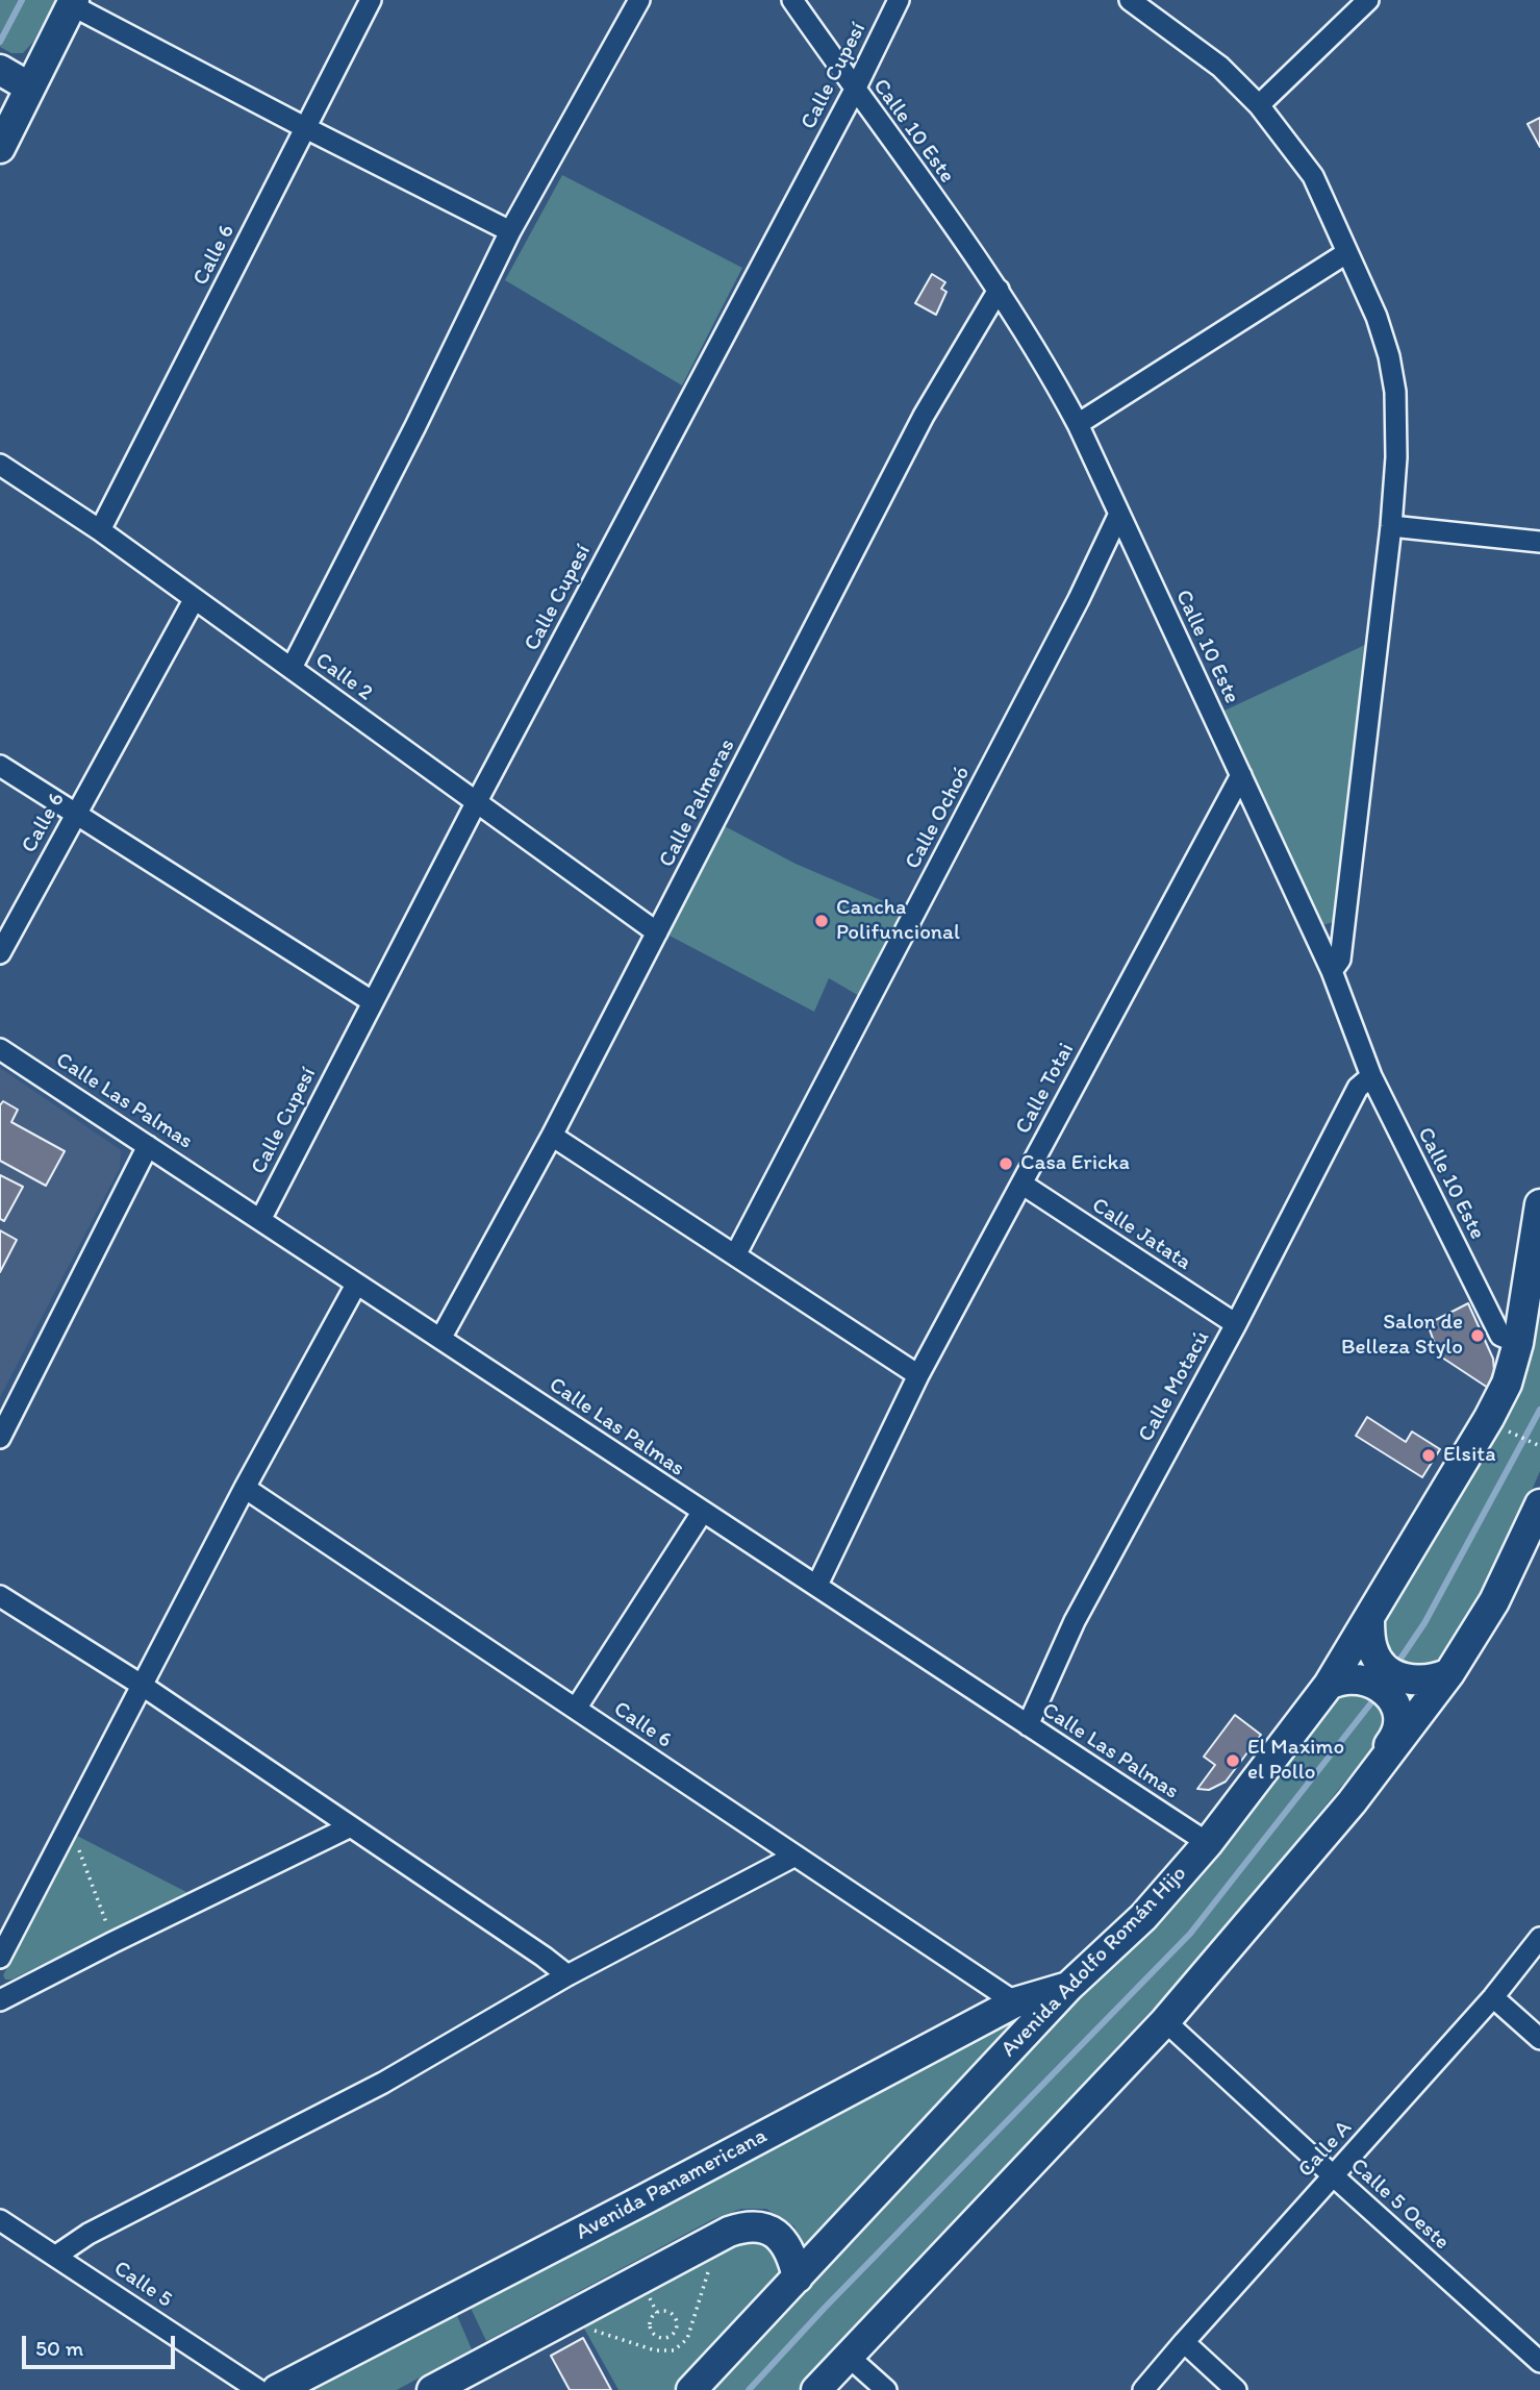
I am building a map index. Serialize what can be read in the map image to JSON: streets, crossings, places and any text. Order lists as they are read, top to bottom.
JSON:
{
  "streets": {
    "main road": ["Avenida Adolfo Román Hijo", "Avenida Panamericana"],
    "street": [
      "Calle Cupesí",
      "Calle 10 Este",
      "Calle 6",
      "Calle 2",
      "Calle Palmeras",
      "Calle Ochoó",
      "Calle Totai",
      "Calle Las Palmas",
      "Calle Jatata",
      "Calle Motacú",
      "Calle A",
      "Calle 5 Oeste",
      "Calle 5"
    ]
  },
  "crossings": [
    ["Calle Cupesí", "Calle 10 Este"],
    ["Calle Cupesí", "Calle 2"],
    ["Calle Cupesí", "Calle Las Palmas"],
    ["Calle 10 Este", "Calle Palmeras"],
    ["Calle 10 Este", "Calle Ochoó"],
    ["Calle 10 Este", "Calle Totai"],
    ["Calle 10 Este", "Calle Motacú"],
    ["Calle 10 Este", "Avenida Adolfo Román Hijo"],
    ["Calle 6", "Calle 2"],
    ["Calle 6", "Avenida Panamericana"],
    ["Calle 2", "Calle Palmeras"],
    ["Calle Palmeras", "Calle Las Palmas"],
    ["Calle Totai", "Calle Las Palmas"],
    ["Calle Totai", "Calle Jatata"],
    ["Calle Las Palmas", "Calle Motacú"],
    ["Calle Las Palmas", "Avenida Adolfo Román Hijo"],
    ["Calle Jatata", "Calle Motacú"],
    ["Avenida Adolfo Román Hijo", "Avenida Panamericana"],
    ["Calle A", "Calle 5 Oeste"]
  ],
  "places": [
    "Cancha Polifuncional",
    "Casa Ericka",
    "Salon de Belleza Stylo",
    "Elsita",
    "El Maximo el Pollo"
  ],
  "scale_bar": "50 m"
}
